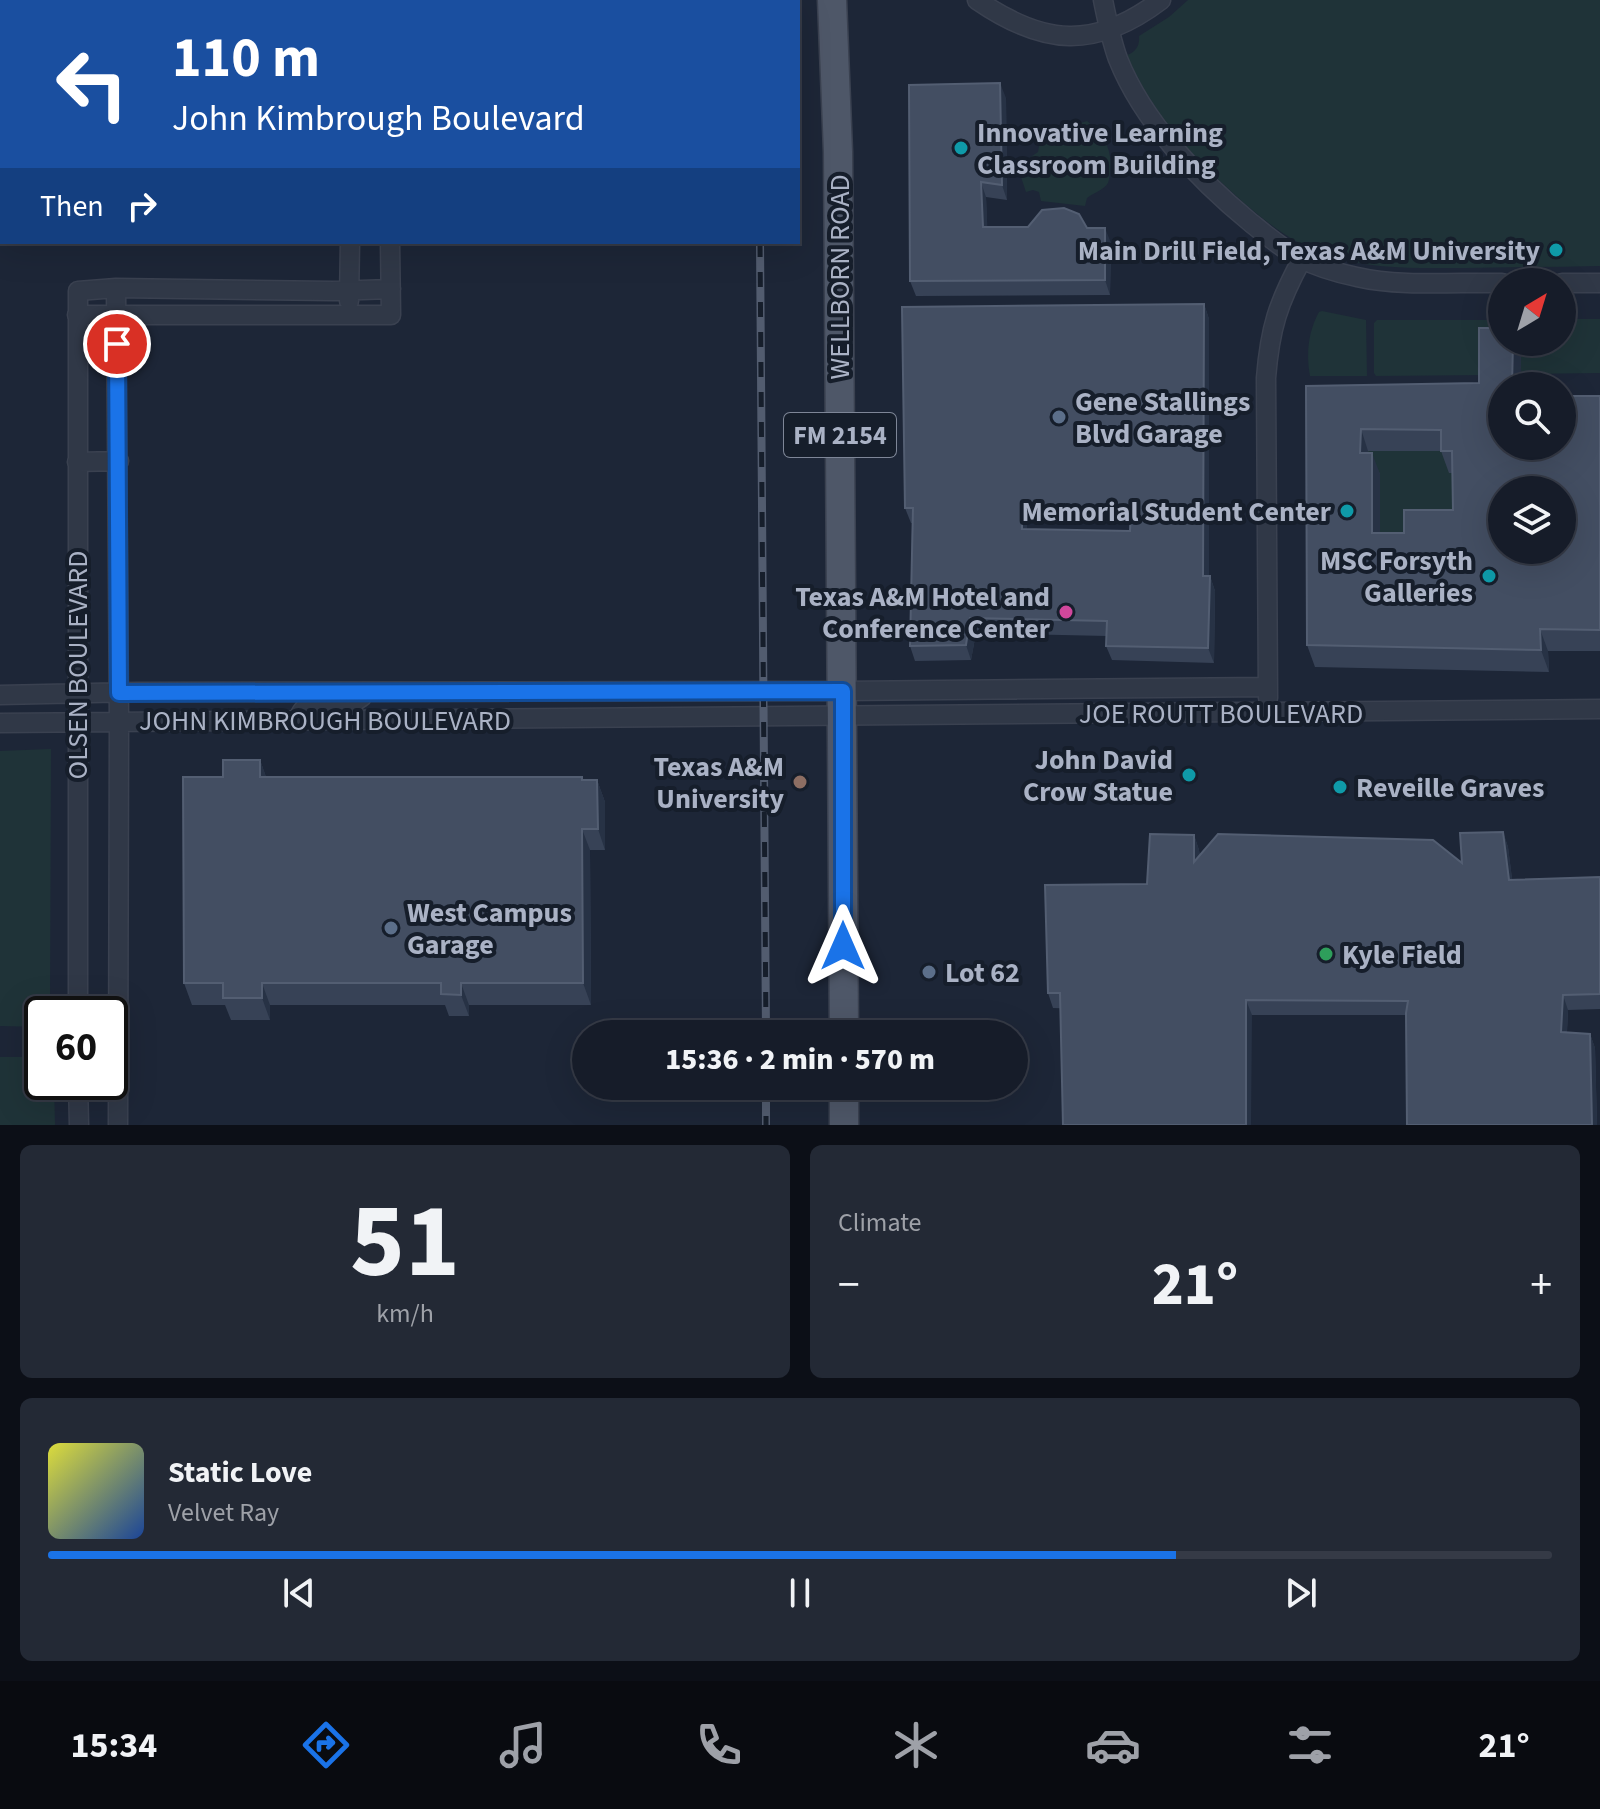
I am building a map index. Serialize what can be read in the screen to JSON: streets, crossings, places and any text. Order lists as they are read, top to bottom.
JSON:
{
  "streets": {
    "main road": ["WELLBORN ROAD", "FM 2154"],
    "street": ["OLSEN BOULEVARD", "JOE ROUTT BOULEVARD", "JOHN KIMBROUGH BOULEVARD"]
  },
  "crossings": [
    ["WELLBORN ROAD", "JOE ROUTT BOULEVARD"],
    ["WELLBORN ROAD", "JOHN KIMBROUGH BOULEVARD"],
    ["OLSEN BOULEVARD", "JOHN KIMBROUGH BOULEVARD"],
    ["JOE ROUTT BOULEVARD", "JOHN KIMBROUGH BOULEVARD"]
  ],
  "places": [
    "Innovative Learning Classroom Building",
    "Main Drill Field, Texas A&M University",
    "Gene Stallings Blvd Garage",
    "Memorial Student Center",
    "MSC Forsyth Galleries",
    "Texas A&M Hotel and Conference Center",
    "John David Crow Statue",
    "Texas A&M University",
    "Reveille Graves",
    "West Campus Garage",
    "Kyle Field",
    "Lot 62"
  ],
  "north": "top right",
  "page": {
    "turn": ["110 m", "John Kimbrough Boulevard"],
    "then": "Then",
    "limit": "60",
    "trip": "15:36 · 2 min · 570 m",
    "tile": [
      ["51", "km/h"],
      "Climate"
    ],
    "heat": ["−", "21°", "+"],
    "song": ["Static Love", "Velvet Ray"],
    "tabs": ["15:34", "21°"]
  }
}
